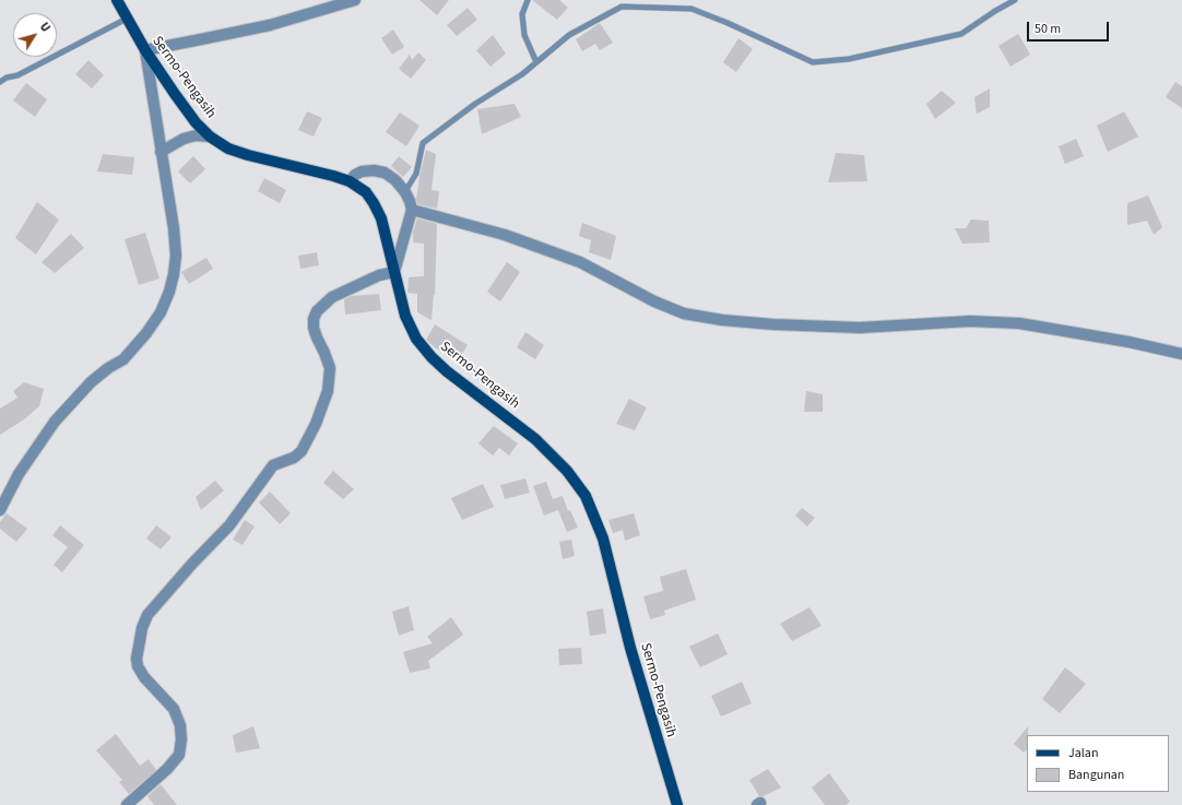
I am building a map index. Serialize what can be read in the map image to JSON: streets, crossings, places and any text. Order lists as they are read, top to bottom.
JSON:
{
  "streets": {
    "main road": ["Sermo-Pengasih"]
  },
  "legend": ["Jalan", "Bangunan"],
  "scale_bar": "50 m",
  "north": "top right"
}
